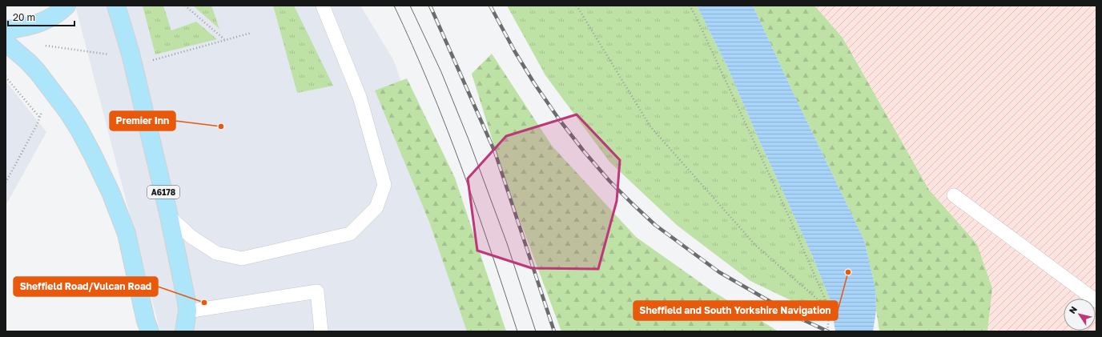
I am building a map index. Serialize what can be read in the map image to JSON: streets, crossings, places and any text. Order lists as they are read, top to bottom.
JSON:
{
  "streets": {
    "main road": ["A6178"]
  },
  "places": ["Premier Inn", "Sheffield and South Yorkshire Navigation", "Sheffield Road/Vulcan Road"],
  "scale_bar": "20 m",
  "north": "top left"
}
